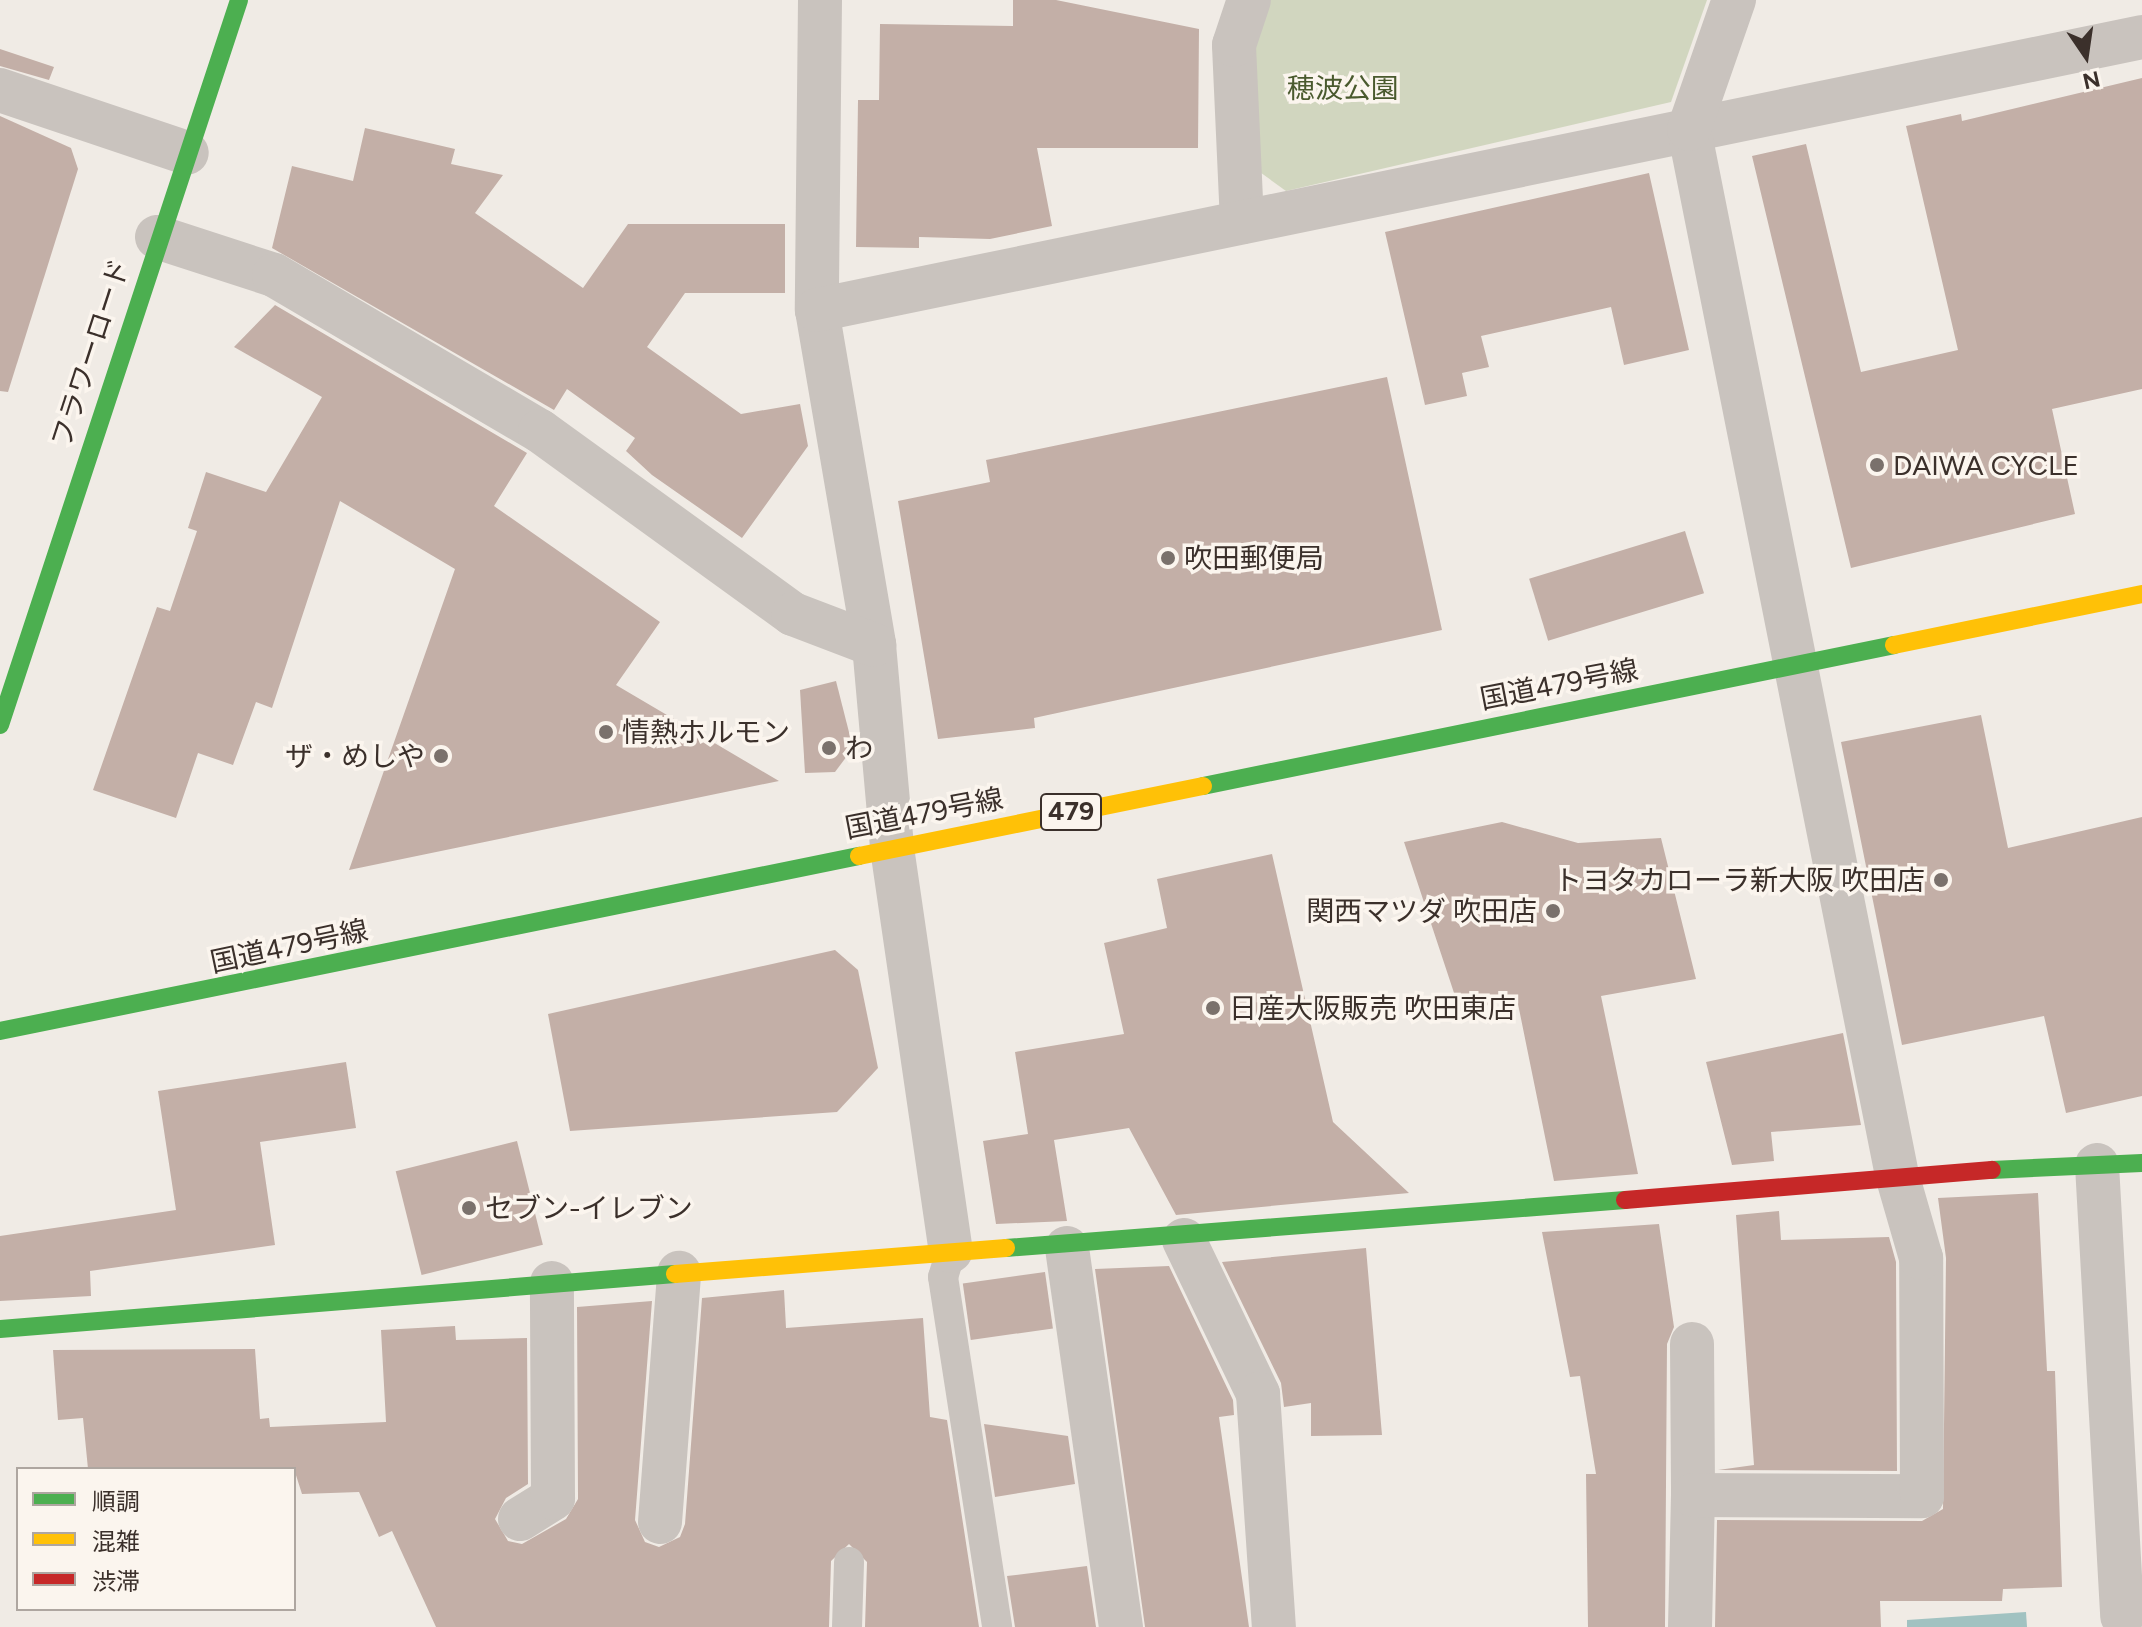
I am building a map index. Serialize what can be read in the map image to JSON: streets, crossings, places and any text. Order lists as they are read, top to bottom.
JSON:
{
  "streets": {
    "main road": ["フラワーロード", "国道479号線", "479"]
  },
  "parks": ["穂波公園"],
  "places": [
    "DAIWA CYCLE",
    "吹田郵便局",
    "情熱ホルモン",
    "わ",
    "ザ・めしや",
    "トヨタカローラ新大阪 吹田店",
    "関西マツダ 吹田店",
    "日産大阪販売 吹田東店",
    "セブン-イレブン"
  ],
  "legend": ["順調", "混雑", "渋滞"],
  "north": "bottom"
}
